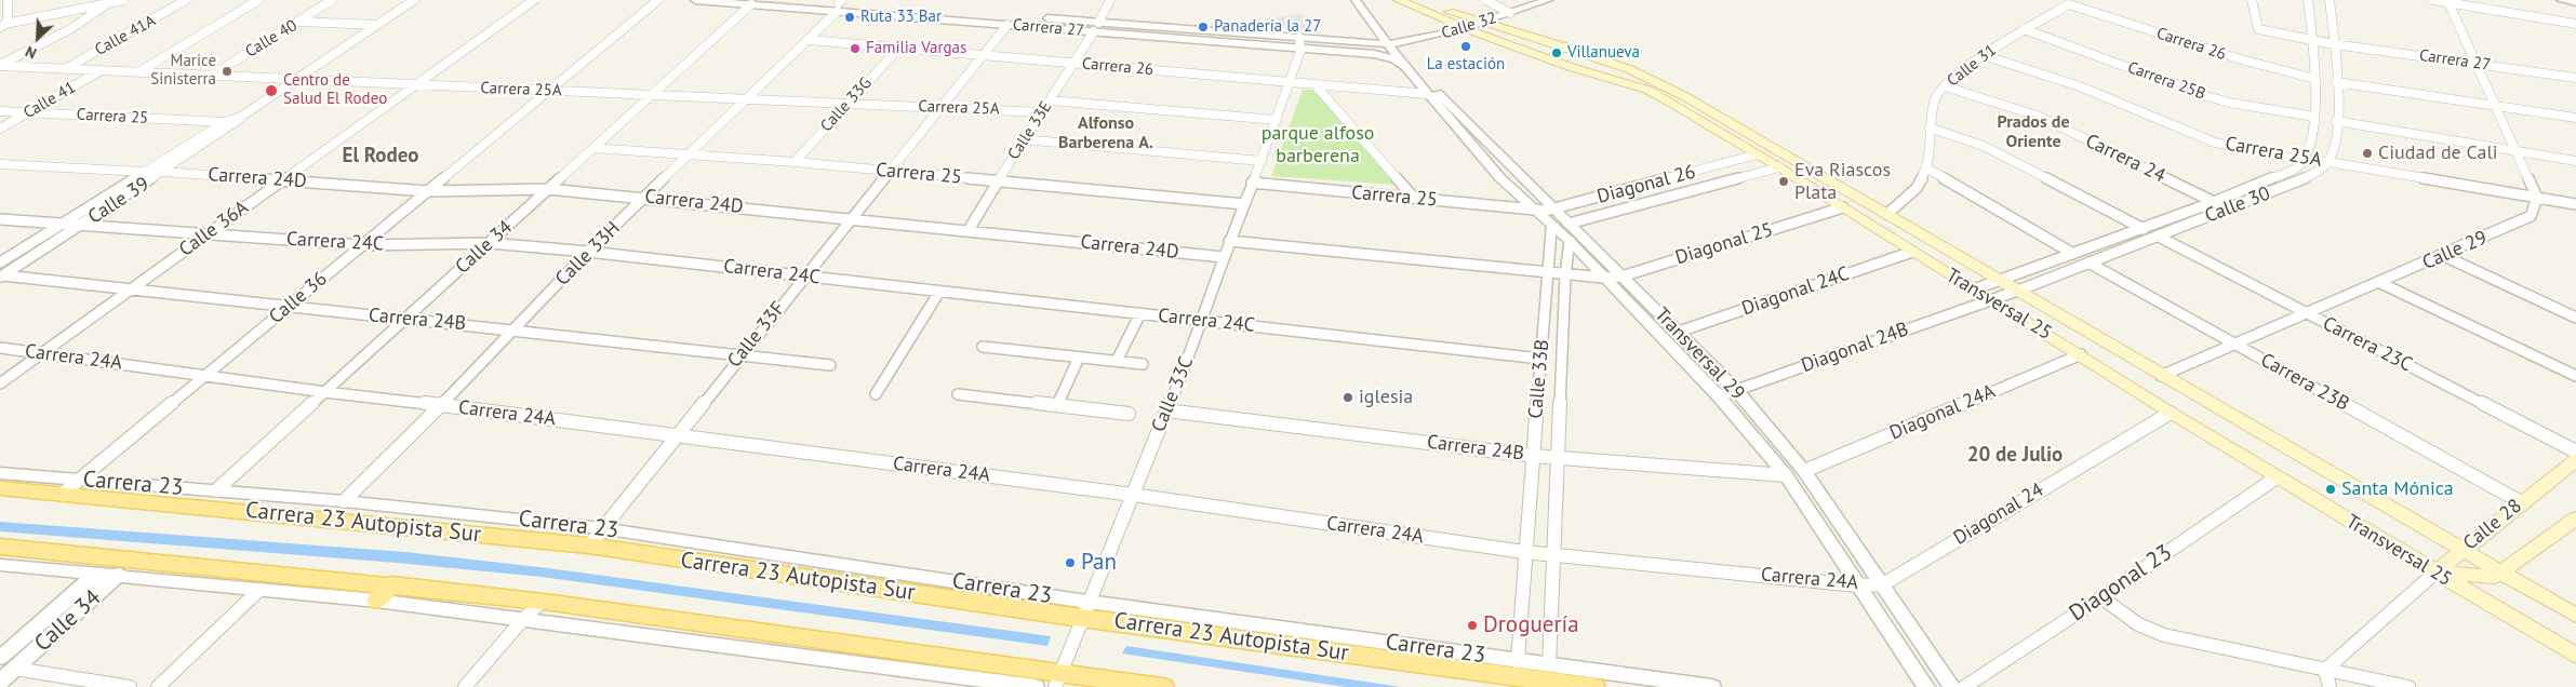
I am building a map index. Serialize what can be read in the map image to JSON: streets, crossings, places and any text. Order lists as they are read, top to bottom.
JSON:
{
  "streets": {
    "main road": ["Transversal 25", "Carrera 23 Autopista Sur", "Calle 28"],
    "street": [
      "Calle 32",
      "Carrera 27",
      "Calle 41A",
      "Calle 40",
      "Carrera 26",
      "Calle 31",
      "Carrera 25B",
      "Carrera 25A",
      "Calle 41",
      "Calle 33G",
      "Carrera 25",
      "Calle 33E",
      "Carrera 24",
      "Carrera 24D",
      "Diagonal 26",
      "Calle 39",
      "Calle 30",
      "Calle 36A",
      "Carrera 24C",
      "Diagonal 25",
      "Calle 34",
      "Calle 29",
      "Calle 33H",
      "Diagonal 24C",
      "Calle 36",
      "Carrera 24B",
      "Calle 33F",
      "Carrera 23C",
      "Diagonal 24B",
      "Transversal 29",
      "Carrera 24A",
      "Calle 33B",
      "Carrera 23B",
      "Calle 33C",
      "Diagonal 24A",
      "Carrera 23",
      "Diagonal 24",
      "Diagonal 23"
    ]
  },
  "crossings": [
    ["Calle 32", "Carrera 27"],
    ["Calle 32", "Transversal 25"],
    ["Calle 32", "Transversal 29"],
    ["Carrera 27", "Calle 33E"],
    ["Carrera 27", "Calle 34"],
    ["Carrera 27", "Calle 33H"],
    ["Carrera 27", "Calle 33F"],
    ["Carrera 27", "Transversal 29"],
    ["Carrera 27", "Calle 33C"],
    ["Calle 41A", "Carrera 25A"],
    ["Calle 40", "Carrera 25A"],
    ["Carrera 26", "Calle 31"],
    ["Carrera 26", "Calle 33G"],
    ["Carrera 26", "Calle 33E"],
    ["Carrera 26", "Calle 33H"],
    ["Carrera 26", "Calle 33F"],
    ["Carrera 26", "Transversal 29"],
    ["Carrera 26", "Calle 33C"],
    ["Calle 31", "Carrera 25B"],
    ["Calle 31", "Carrera 25A"],
    ["Calle 31", "Carrera 24"],
    ["Calle 31", "Transversal 25"],
    ["Carrera 25A", "Calle 41"],
    ["Carrera 25A", "Calle 33G"],
    ["Carrera 25A", "Calle 33E"],
    ["Carrera 25A", "Calle 39"],
    ["Carrera 25A", "Calle 30"],
    ["Carrera 25A", "Calle 36A"],
    ["Carrera 25A", "Calle 34"],
    ["Carrera 25A", "Calle 29"],
    ["Carrera 25A", "Calle 33H"],
    ["Carrera 25A", "Calle 36"],
    ["Carrera 25A", "Calle 33F"],
    ["Calle 41", "Carrera 25"],
    ["Calle 33G", "Carrera 25"],
    ["Carrera 25", "Calle 33E"],
    ["Carrera 25", "Diagonal 26"],
    ["Carrera 25", "Calle 39"],
    ["Carrera 25", "Calle 34"],
    ["Carrera 25", "Calle 33H"],
    ["Carrera 25", "Calle 33F"],
    ["Carrera 25", "Transversal 29"],
    ["Carrera 25", "Calle 33C"],
    ["Calle 33E", "Carrera 24D"],
    ["Carrera 24", "Calle 30"],
    ["Carrera 24D", "Calle 39"],
    ["Carrera 24D", "Calle 36A"],
    ["Carrera 24D", "Calle 34"],
    ["Carrera 24D", "Calle 33H"],
    ["Carrera 24D", "Calle 36"],
    ["Carrera 24D", "Calle 33F"],
    ["Carrera 24D", "Calle 33C"],
    ["Diagonal 26", "Transversal 25"],
    ["Diagonal 26", "Transversal 29"],
    ["Calle 39", "Carrera 24C"],
    ["Calle 39", "Carrera 24B"],
    ["Calle 30", "Transversal 25"],
    ["Calle 30", "Carrera 23C"],
    ["Calle 30", "Diagonal 24B"],
    ["Calle 30", "Carrera 23B"],
    ["Calle 36A", "Carrera 24C"],
    ["Calle 36A", "Carrera 24B"],
    ["Calle 36A", "Carrera 24A"],
    ["Carrera 24C", "Calle 34"],
    ["Carrera 24C", "Calle 33H"],
    ["Carrera 24C", "Calle 36"],
    ["Carrera 24C", "Calle 33F"],
    ["Carrera 24C", "Calle 33B"],
    ["Carrera 24C", "Calle 33C"],
    ["Diagonal 25", "Transversal 25"],
    ["Diagonal 25", "Transversal 29"],
    ["Calle 34", "Carrera 24B"],
    ["Calle 34", "Carrera 24A"],
    ["Calle 34", "Carrera 23"],
    ["Calle 29", "Transversal 25"],
    ["Calle 29", "Carrera 23C"],
    ["Calle 29", "Carrera 23B"],
    ["Calle 33H", "Carrera 24B"],
    ["Calle 33H", "Carrera 24A"],
    ["Calle 33H", "Carrera 23"],
    ["Diagonal 24C", "Transversal 25"],
    ["Diagonal 24C", "Transversal 29"],
    ["Calle 36", "Carrera 24B"],
    ["Calle 36", "Carrera 24A"],
    ["Calle 36", "Carrera 23"],
    ["Calle 36", "Carrera 23 Autopista Sur"],
    ["Transversal 25", "Diagonal 24B"],
    ["Transversal 25", "Diagonal 24A"],
    ["Transversal 25", "Diagonal 24"],
    ["Transversal 25", "Calle 28"],
    ["Transversal 25", "Diagonal 23"],
    ["Carrera 24B", "Calle 33F"],
    ["Carrera 24B", "Transversal 29"],
    ["Carrera 24B", "Calle 33B"],
    ["Carrera 24B", "Calle 33C"],
    ["Calle 33F", "Carrera 24A"],
    ["Calle 33F", "Carrera 23"],
    ["Calle 33F", "Carrera 23 Autopista Sur"],
    ["Diagonal 24B", "Transversal 29"],
    ["Transversal 29", "Carrera 24A"],
    ["Transversal 29", "Calle 33B"],
    ["Transversal 29", "Diagonal 24A"],
    ["Transversal 29", "Diagonal 24"],
    ["Carrera 24A", "Calle 33B"],
    ["Carrera 24A", "Calle 33C"],
    ["Carrera 24A", "Diagonal 24"],
    ["Calle 33B", "Carrera 23"],
    ["Carrera 23B", "Calle 28"],
    ["Calle 33C", "Carrera 23"],
    ["Calle 33C", "Carrera 23 Autopista Sur"],
    ["Carrera 23", "Carrera 23 Autopista Sur"]
  ],
  "districts": [
    "Prados de Oriente",
    "Alfonso Barberena A.",
    "El Rodeo",
    "20 de Julio"
  ],
  "parks": ["parque alfoso barberena"],
  "places": [
    "Ruta 33 Bar",
    "Panadería la 27",
    "La estación",
    "Familia Vargas",
    "Villanueva",
    "Marice Sinisterra",
    "Centro de Salud El Rodeo",
    "Ciudad de Cali",
    "Eva Riascos Plata",
    "iglesia",
    "Santa Mónica",
    "Pan",
    "Droguería"
  ],
  "north": "bottom left"
}
